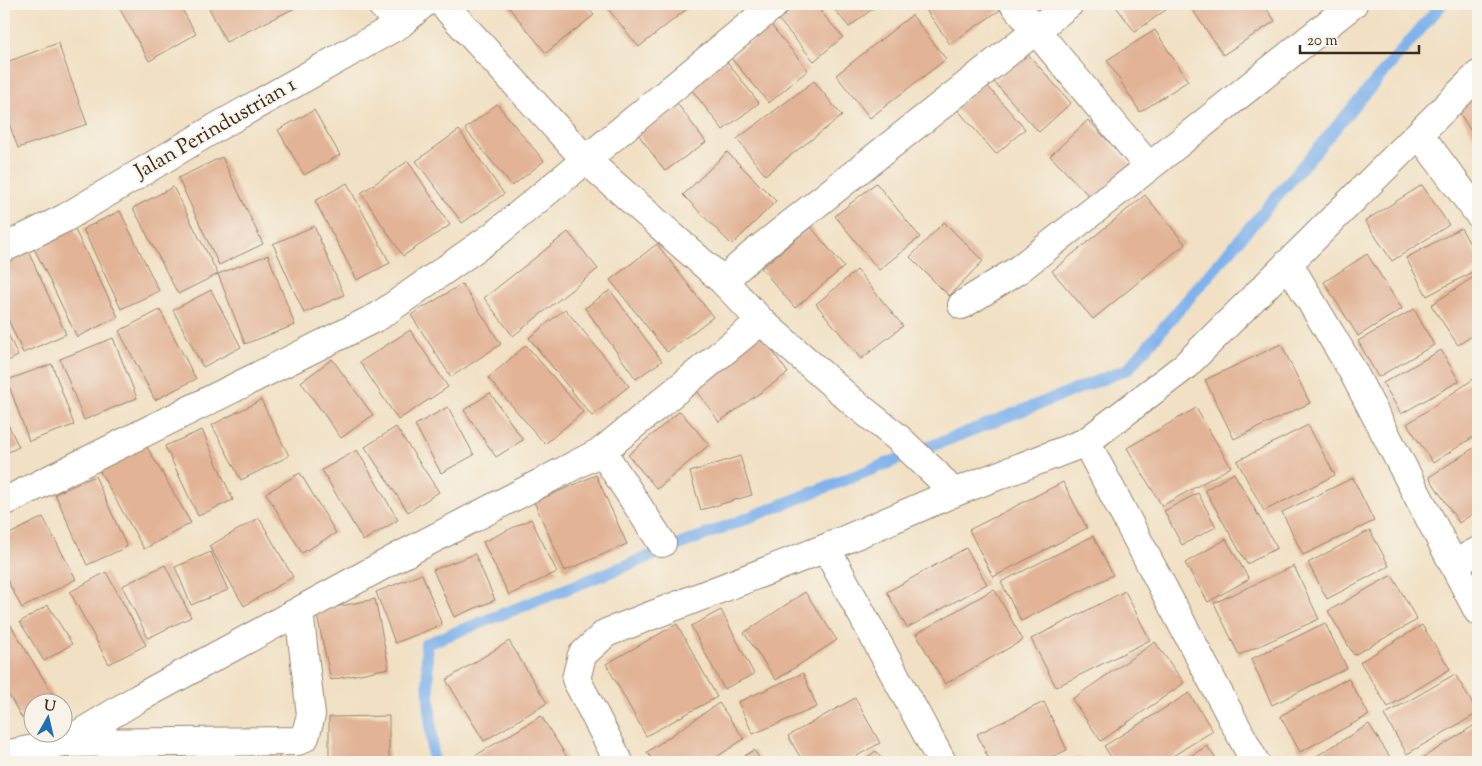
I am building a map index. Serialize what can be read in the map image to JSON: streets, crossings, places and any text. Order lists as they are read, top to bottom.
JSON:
{
  "streets": {
    "street": ["Jalan Perindustrian 1"]
  },
  "scale_bar": "20 m",
  "north": "top"
}
